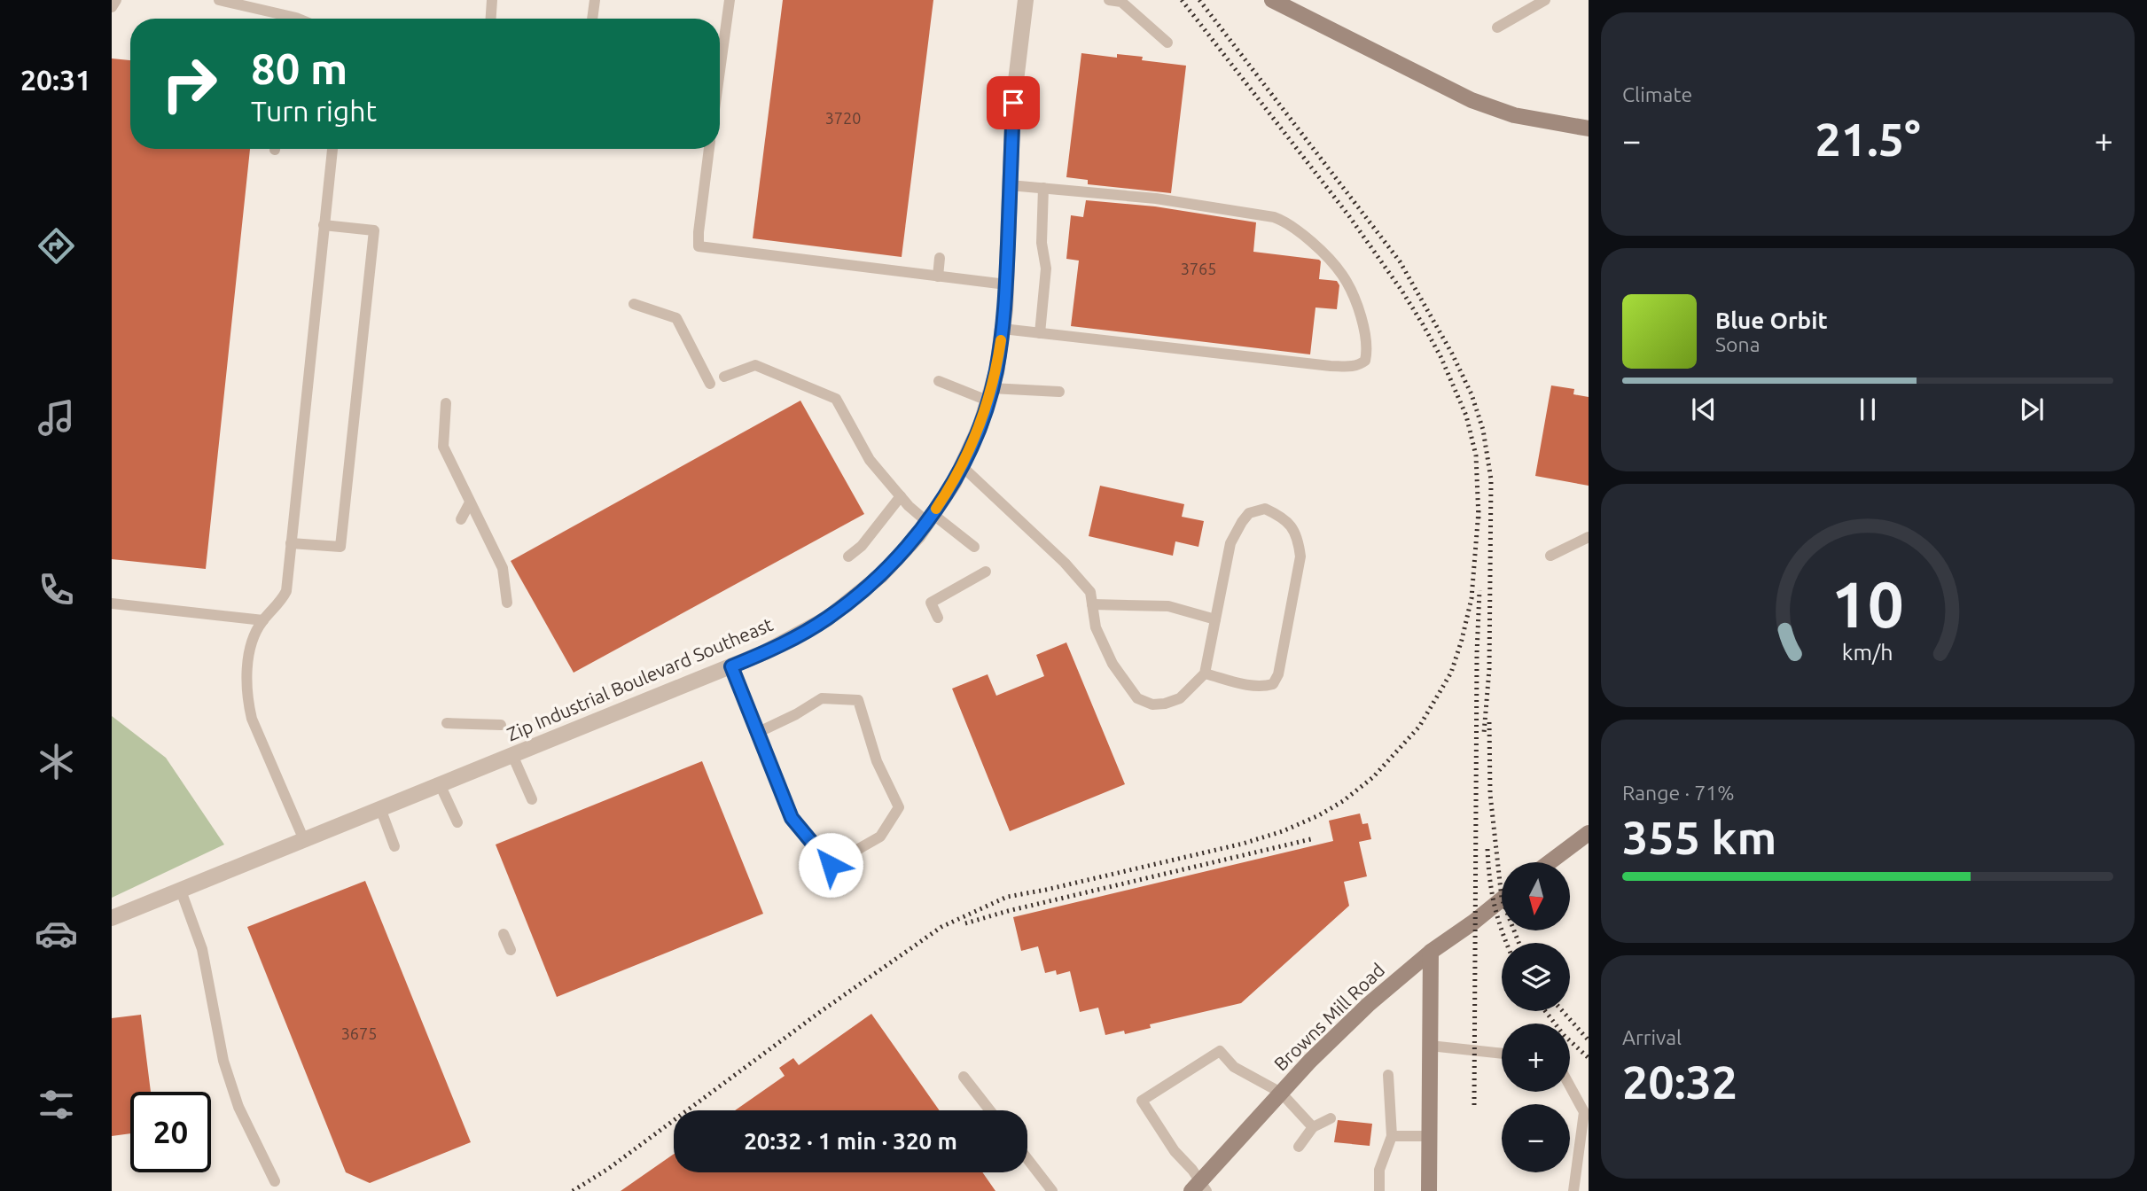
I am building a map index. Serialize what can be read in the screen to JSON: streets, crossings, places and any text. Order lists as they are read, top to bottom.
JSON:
{
  "streets": {
    "street": ["Zip Industrial Boulevard Southeast", "Browns Mill Road"]
  },
  "house_numbers": ["3720", "3765", "3675"],
  "north": "bottom",
  "page": {
    "tabs": "20:31",
    "tile": [
      "Climate",
      ["Range · 71%", "355 km"],
      ["Arrival", "20:32"]
    ],
    "turn": ["80 m", "Turn right"],
    "heat": ["−", "21.5°", "+"],
    "song": ["Blue Orbit", "Sona"],
    "map_buttons": ["+", "−"],
    "limit": "20",
    "trip": "20:32 · 1 min · 320 m",
    "gauge": ["10", "km/h"]
  }
}
